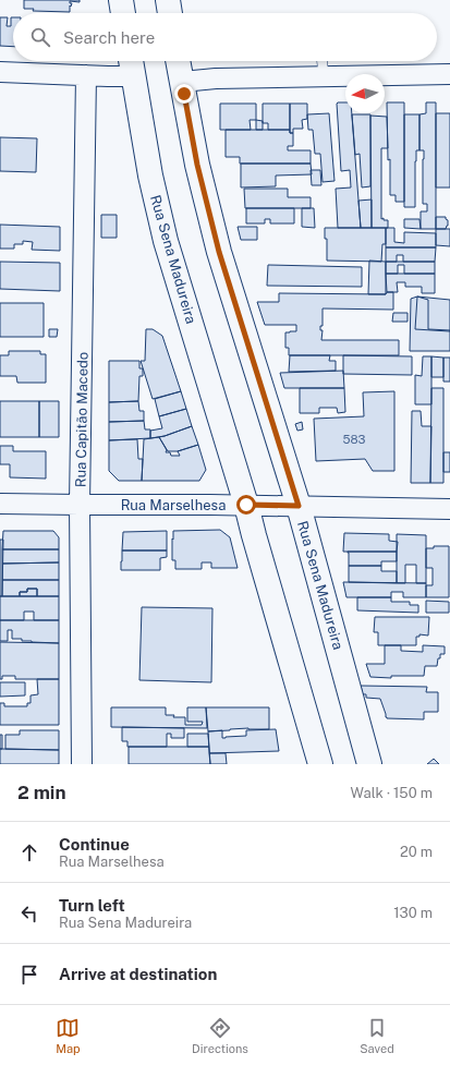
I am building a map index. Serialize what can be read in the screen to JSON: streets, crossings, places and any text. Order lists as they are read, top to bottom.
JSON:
{
  "streets": {
    "main road": ["Rua Sena Madureira"],
    "street": ["Rua Capitão Macedo", "Rua Marselhesa"]
  },
  "crossings": [
    ["Rua Sena Madureira", "Rua Marselhesa"],
    ["Rua Capitão Macedo", "Rua Marselhesa"]
  ],
  "house_numbers": ["583"],
  "north": "left",
  "page": {
    "search": "Search here",
    "heading": ["2 min", "Walk · 150 m"],
    "list": [
      ["Continue", "Rua Marselhesa", "20 m"],
      ["Turn left", "Rua Sena Madureira", "130 m"],
      "Arrive at destination"
    ],
    "nav": ["Map", "Directions", "Saved"]
  }
}
